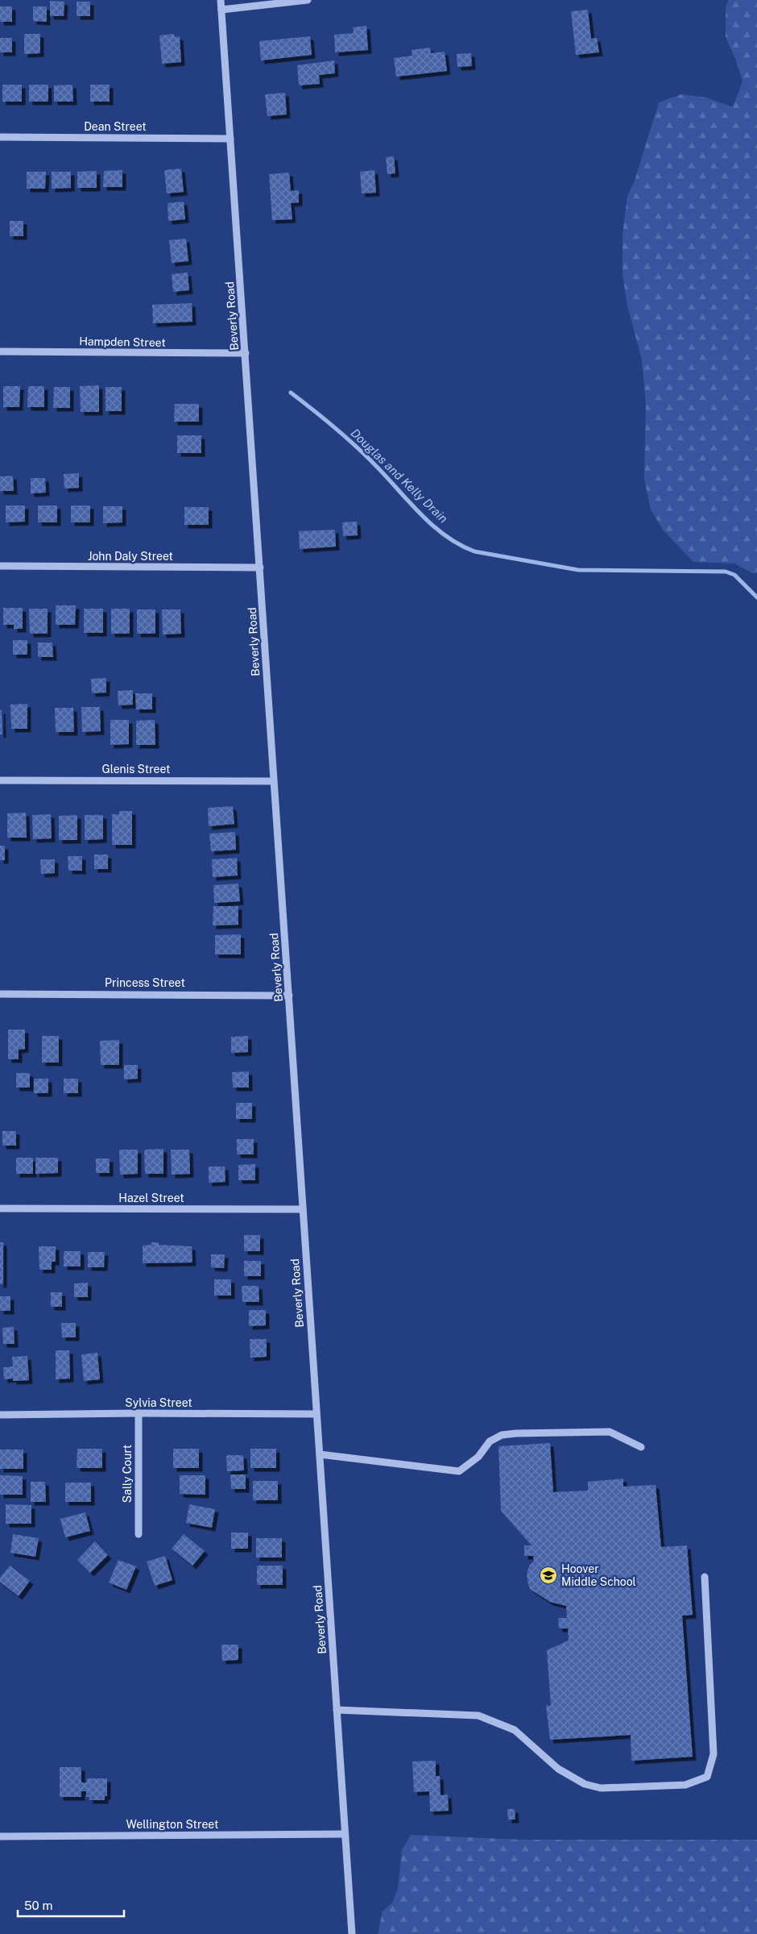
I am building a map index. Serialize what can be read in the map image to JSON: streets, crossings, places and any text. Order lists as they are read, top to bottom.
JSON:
{
  "streets": {
    "street": [
      "Dean Street",
      "Beverly Road",
      "Hampden Street",
      "John Daly Street",
      "Glenis Street",
      "Princess Street",
      "Hazel Street",
      "Sylvia Street",
      "Sally Court",
      "Wellington Street"
    ]
  },
  "crossings": [
    ["Dean Street", "Beverly Road"],
    ["Beverly Road", "Hampden Street"],
    ["Beverly Road", "John Daly Street"],
    ["Beverly Road", "Glenis Street"],
    ["Beverly Road", "Princess Street"],
    ["Beverly Road", "Hazel Street"],
    ["Beverly Road", "Sylvia Street"],
    ["Beverly Road", "Wellington Street"],
    ["Sylvia Street", "Sally Court"]
  ],
  "water": ["Douglas and Kelly Drain"],
  "places": {
    "school or university": ["Hoover Middle School"]
  },
  "scale_bar": "50 m"
}
